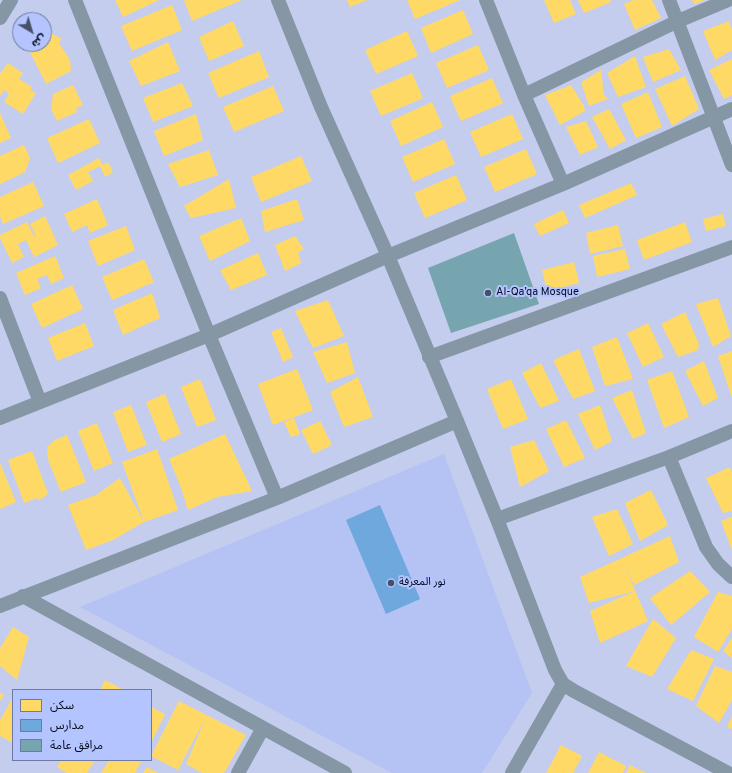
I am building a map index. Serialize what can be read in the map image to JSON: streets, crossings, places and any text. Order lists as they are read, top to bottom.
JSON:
{
  "places": ["Al-Qa’qa Mosque", "نور المعرفة"],
  "legend": ["سكن", "مدارس", "مرافق عامة"],
  "north": "bottom right"
}
